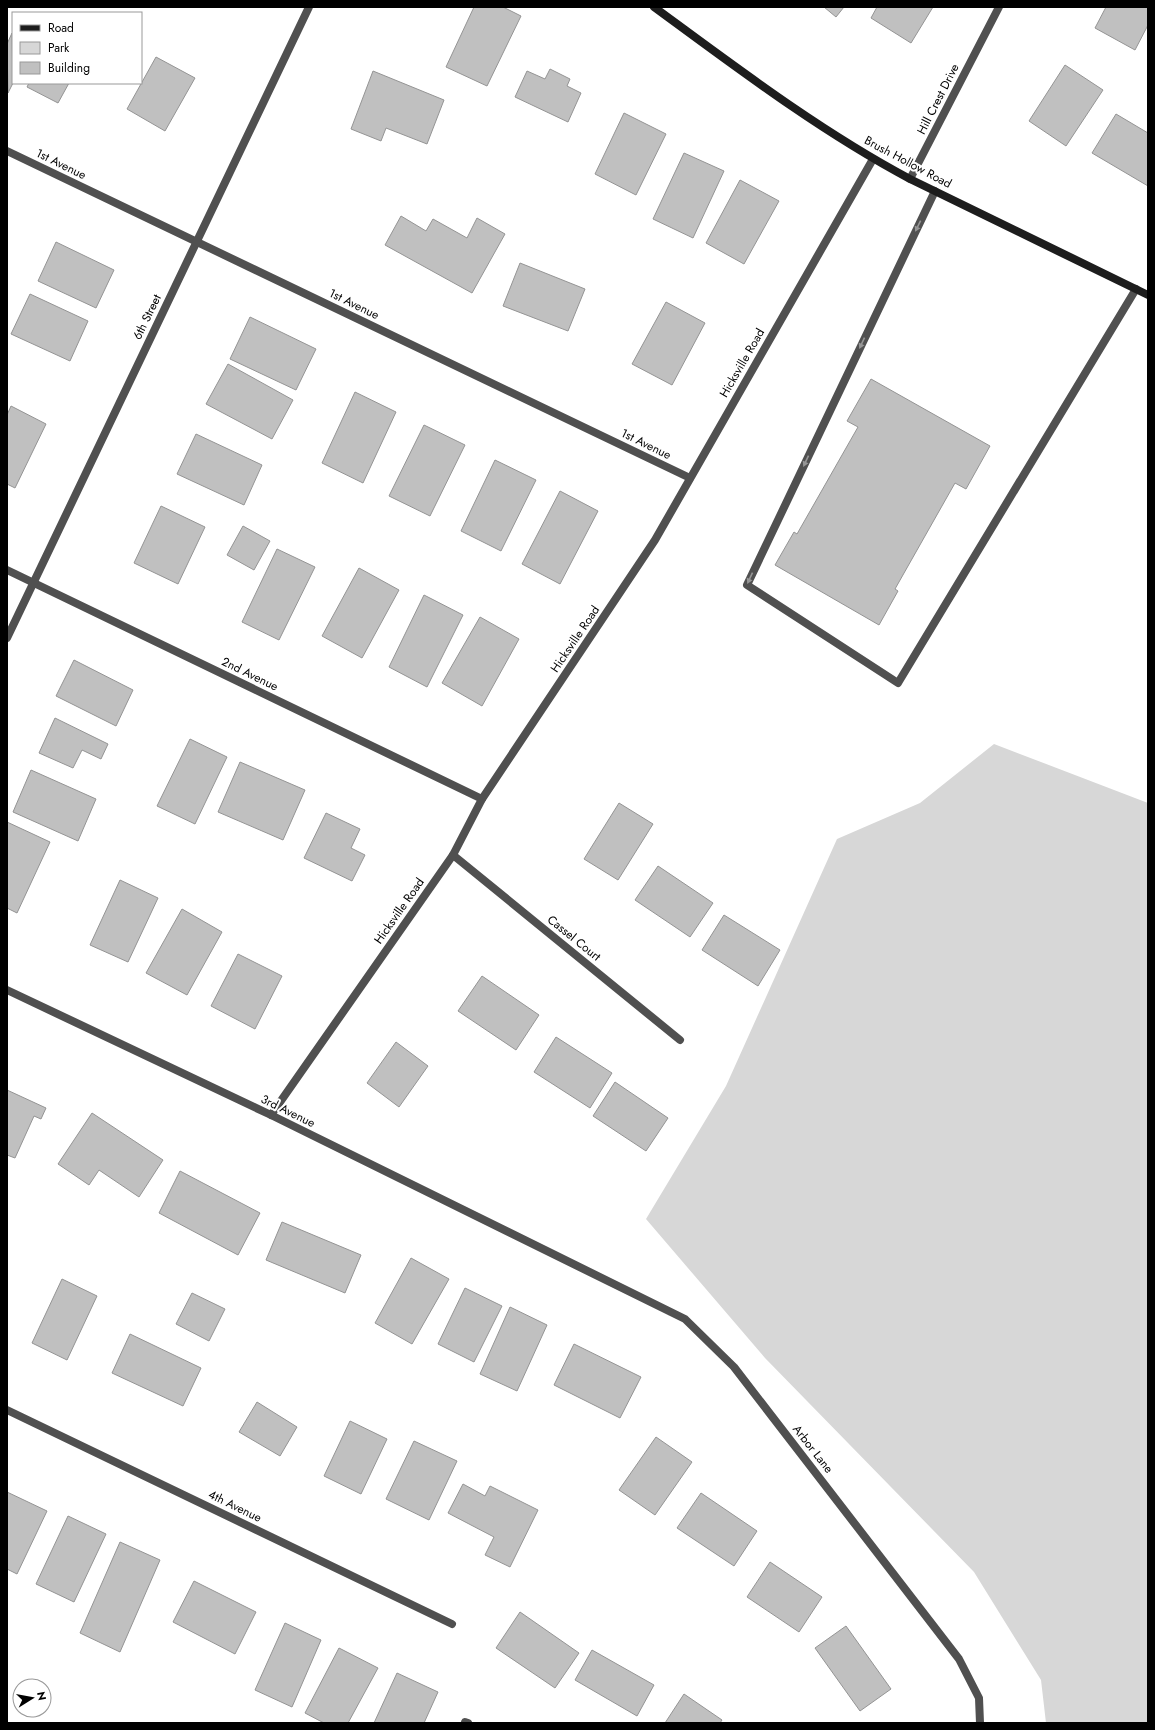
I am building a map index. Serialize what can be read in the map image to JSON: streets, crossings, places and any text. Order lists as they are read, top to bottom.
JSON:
{
  "streets": {
    "main road": ["Brush Hollow Road"],
    "street": [
      "Hill Crest Drive",
      "1st Avenue",
      "6th Street",
      "Hicksville Road",
      "2nd Avenue",
      "Cassel Court",
      "3rd Avenue",
      "Arbor Lane",
      "4th Avenue"
    ]
  },
  "crossings": [
    ["Hill Crest Drive", "Brush Hollow Road"],
    ["Brush Hollow Road", "Hicksville Road"],
    ["1st Avenue", "6th Street"],
    ["1st Avenue", "Hicksville Road"],
    ["6th Street", "2nd Avenue"],
    ["Hicksville Road", "2nd Avenue"],
    ["Hicksville Road", "Cassel Court"],
    ["Hicksville Road", "3rd Avenue"],
    ["3rd Avenue", "Arbor Lane"]
  ],
  "legend": ["Road", "Park", "Building"],
  "north": "right"
}
